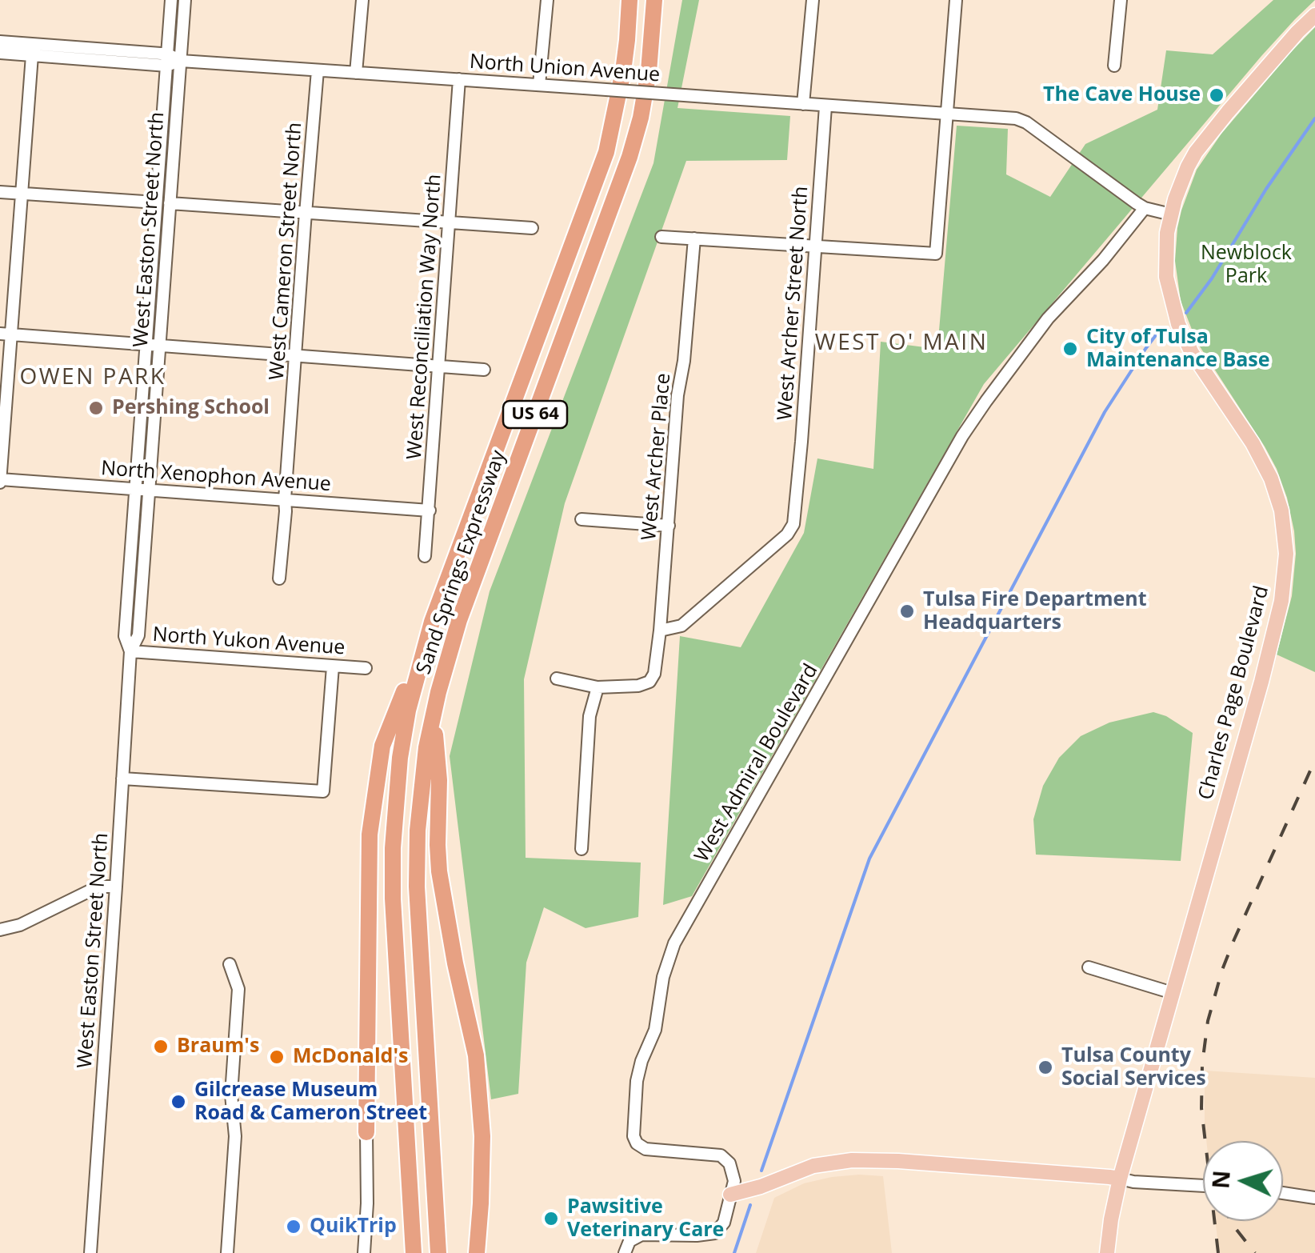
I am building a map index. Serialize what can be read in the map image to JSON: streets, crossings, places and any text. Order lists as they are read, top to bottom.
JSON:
{
  "streets": {
    "highway": ["US 64", "Sand Springs Expressway"],
    "main road": ["Charles Page Boulevard"],
    "street": [
      "North Union Avenue",
      "West Easton Street North",
      "West Cameron Street North",
      "West Archer Street North",
      "West Reconciliation Way North",
      "West Archer Place",
      "North Xenophon Avenue",
      "North Yukon Avenue",
      "West Admiral Boulevard"
    ]
  },
  "crossings": [
    ["North Union Avenue", "West Easton Street North"],
    ["North Union Avenue", "West Cameron Street North"],
    ["North Union Avenue", "West Archer Street North"],
    ["North Union Avenue", "West Reconciliation Way North"],
    ["North Union Avenue", "West Admiral Boulevard"],
    ["West Easton Street North", "North Xenophon Avenue"],
    ["West Easton Street North", "North Yukon Avenue"],
    ["West Cameron Street North", "North Xenophon Avenue"],
    ["West Archer Street North", "West Archer Place"],
    ["West Reconciliation Way North", "North Xenophon Avenue"]
  ],
  "districts": ["WEST O' MAIN", "OWEN PARK"],
  "parks": ["Newblock Park"],
  "places": [
    "The Cave House",
    "City of Tulsa Maintenance Base",
    "Pershing School",
    "Tulsa Fire Department Headquarters",
    "Braum's",
    "McDonald's",
    "Tulsa County Social Services",
    "Gilcrease Museum Road & Cameron Street",
    "Pawsitive Veterinary Care",
    "QuikTrip"
  ],
  "north": "left"
}
